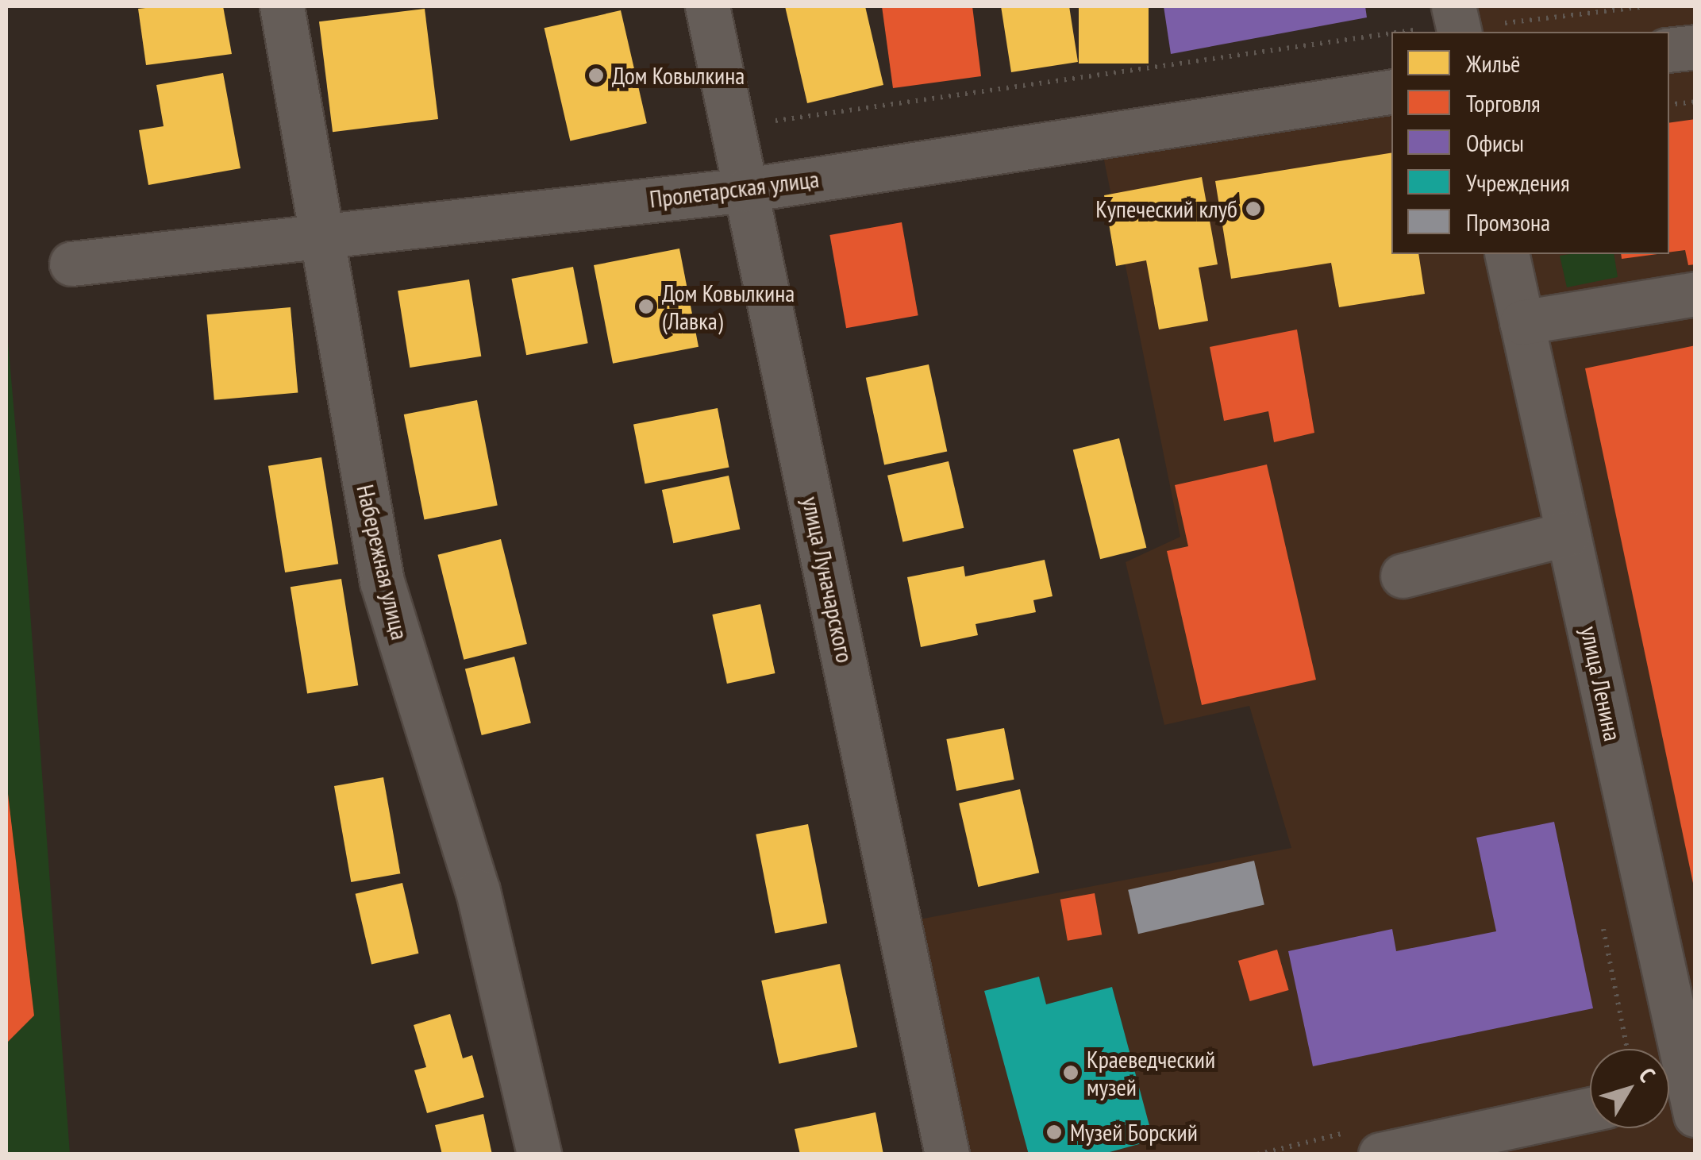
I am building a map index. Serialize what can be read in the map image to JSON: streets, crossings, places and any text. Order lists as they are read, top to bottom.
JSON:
{
  "streets": {
    "street": [
      "Пролетарская улица",
      "Набережная улица",
      "улица Луначарского",
      "улица Ленина"
    ]
  },
  "crossings": [
    ["Пролетарская улица", "Набережная улица"],
    ["Пролетарская улица", "улица Луначарского"]
  ],
  "places": [
    "Дом Ковылкина",
    "Купеческий клуб",
    "Дом Ковылкина (Лавка)",
    "Краеведческий музей",
    "Музей Борский"
  ],
  "legend": [
    "Жильё",
    "Торговля",
    "Офисы",
    "Учреждения",
    "Промзона"
  ],
  "north": "top right"
}
